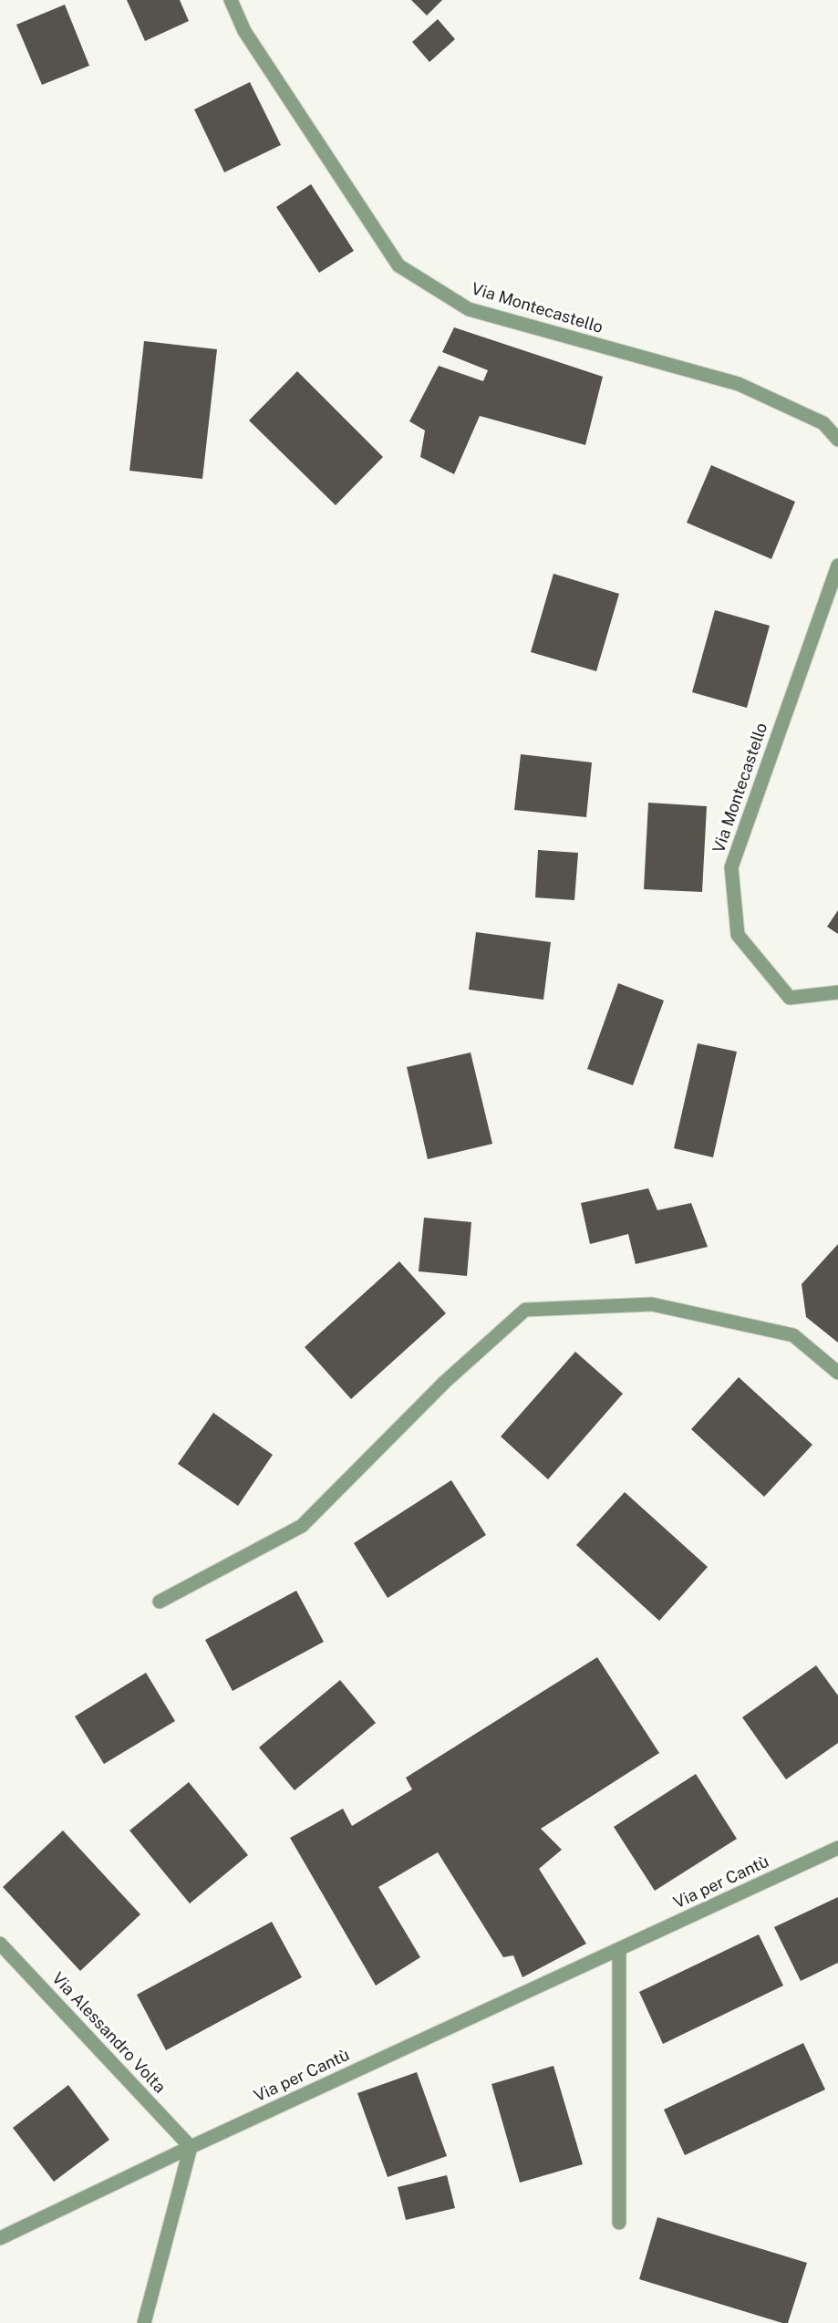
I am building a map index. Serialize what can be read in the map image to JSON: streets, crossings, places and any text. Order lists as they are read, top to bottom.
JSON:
{
  "streets": {
    "street": ["Via Montecastello", "Via per Cantù", "Via Alessandro Volta"]
  },
  "crossings": [
    ["Via per Cantù", "Via Alessandro Volta"]
  ]
}
